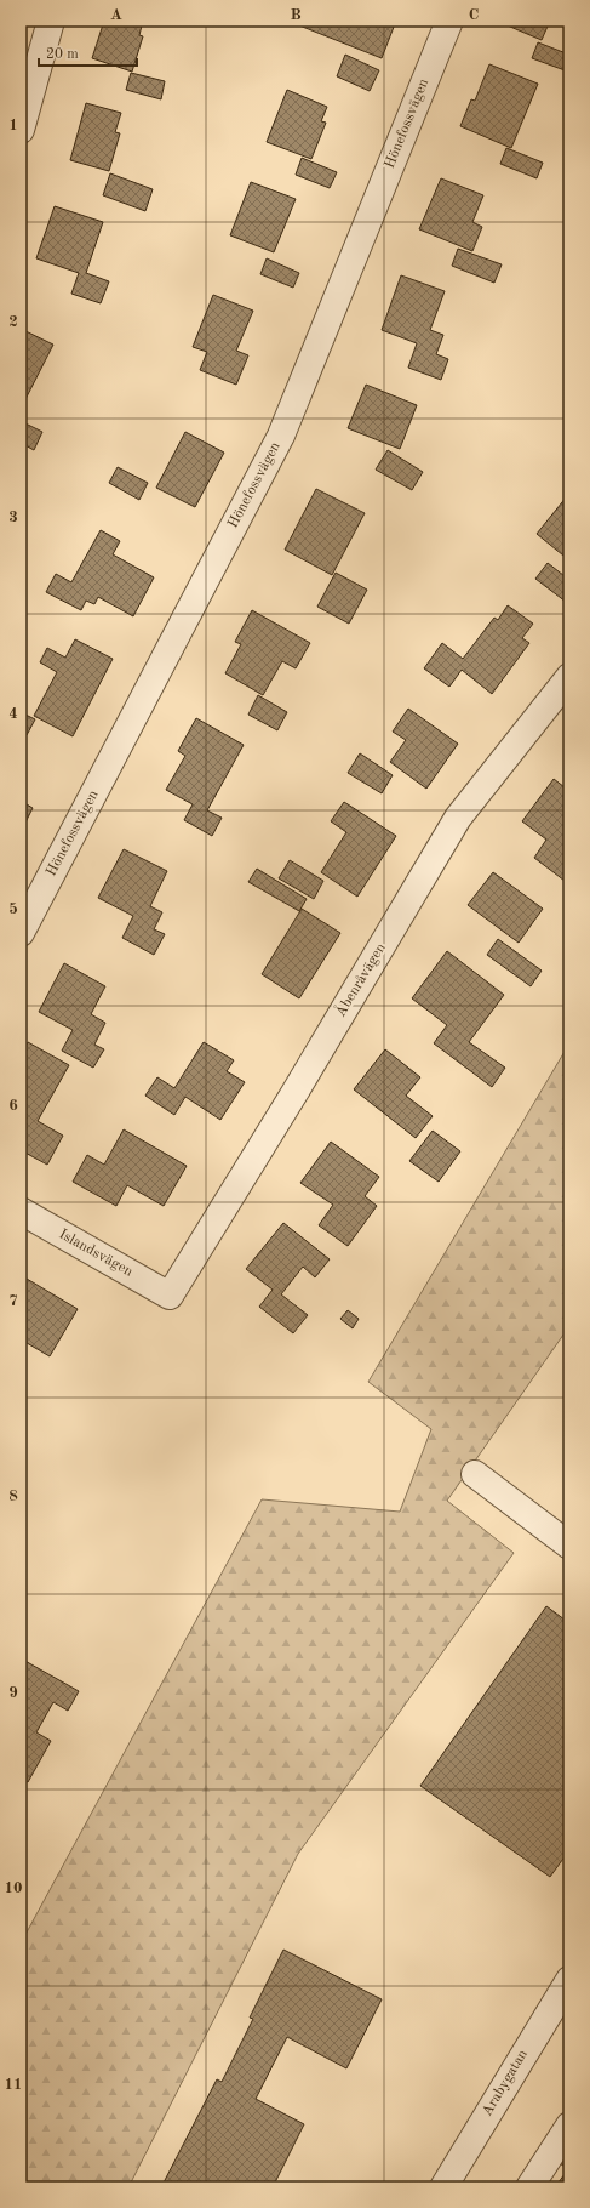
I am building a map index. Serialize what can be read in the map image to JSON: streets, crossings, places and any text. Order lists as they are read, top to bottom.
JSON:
{
  "streets": {
    "street": [
      "Hönefossvägen",
      "Åbenråvägen",
      "Islandsvägen",
      "Arabygatan"
    ]
  },
  "crossings": [
    ["Åbenråvägen", "Islandsvägen"]
  ],
  "scale_bar": "20 m",
  "grid": {
    "columns": ["A", "B", "C"],
    "rows": [
      "1",
      "2",
      "3",
      "4",
      "5",
      "6",
      "7",
      "8",
      "9",
      "10",
      "11"
    ]
  }
}
